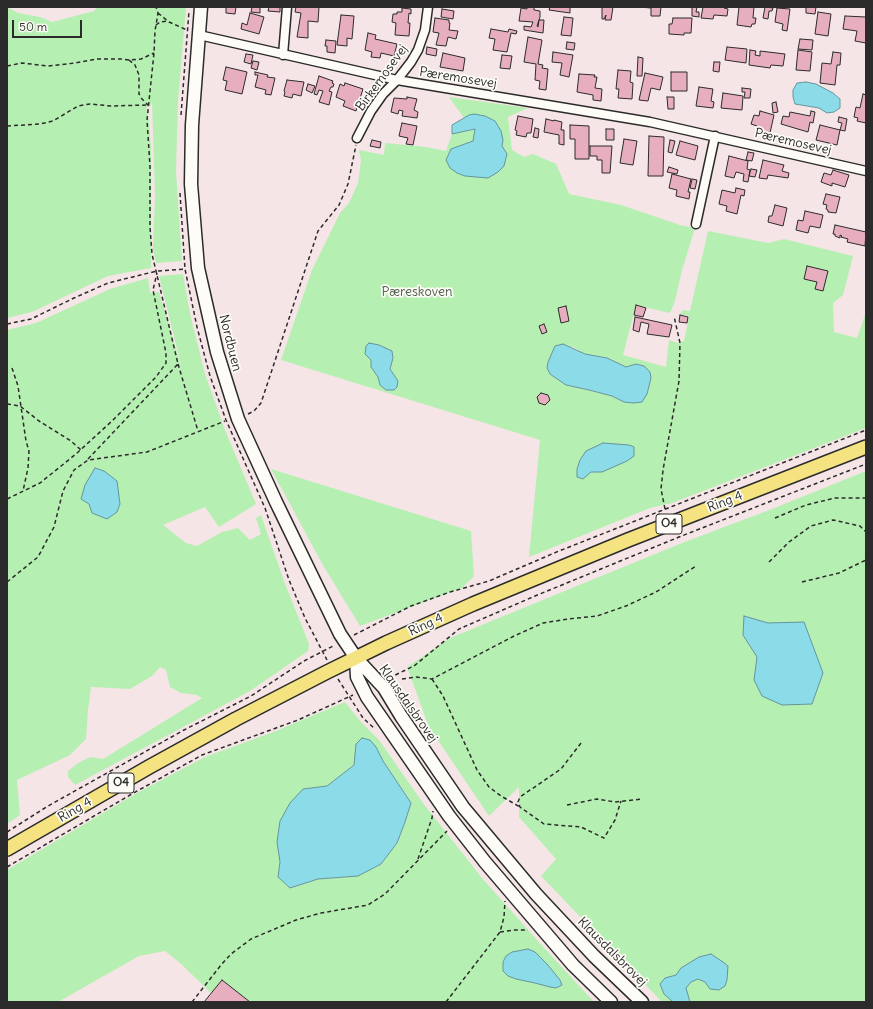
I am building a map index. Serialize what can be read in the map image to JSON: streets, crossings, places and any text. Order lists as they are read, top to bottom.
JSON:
{
  "streets": {
    "main road": ["Ring 4", "O4"],
    "street": [
      "Birkemosevej",
      "Pæremosevej",
      "Nordbuen",
      "Klausdalsbrovej"
    ]
  },
  "crossings": [
    ["Birkemosevej", "Pæremosevej"],
    ["Pæremosevej", "Nordbuen"],
    ["Nordbuen", "Ring 4"],
    ["Nordbuen", "Klausdalsbrovej"],
    ["Ring 4", "Klausdalsbrovej"]
  ],
  "parks": ["Pæreskoven"],
  "scale_bar": "50 m"
}
